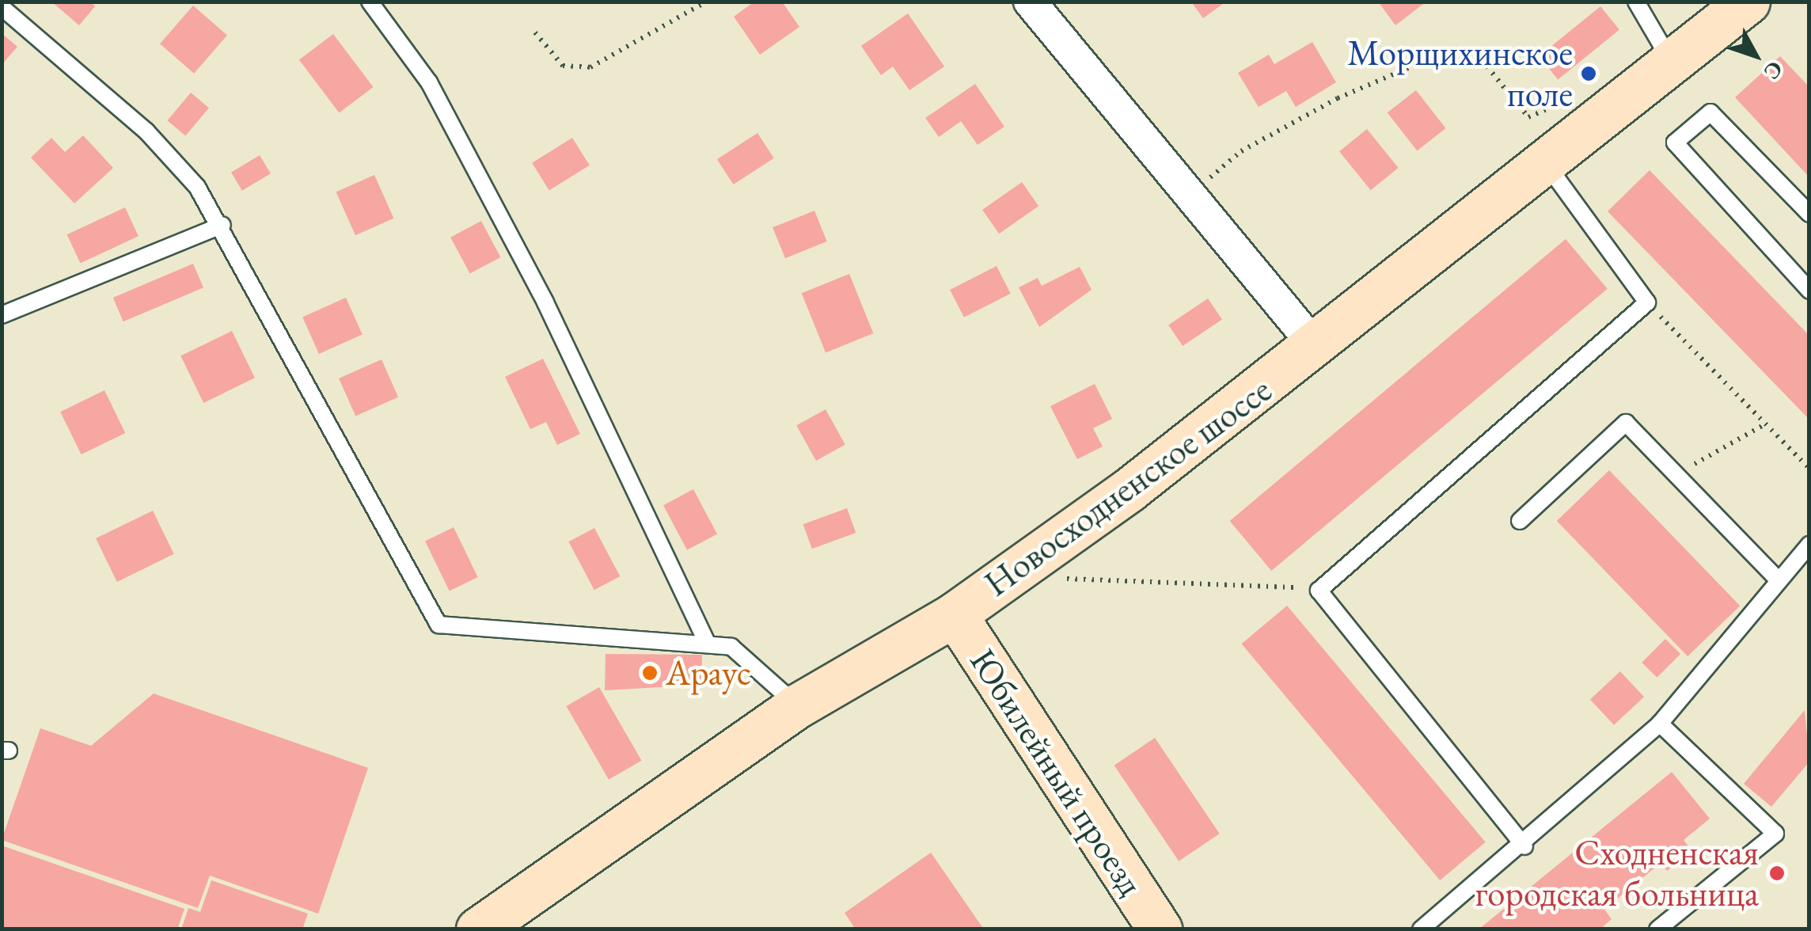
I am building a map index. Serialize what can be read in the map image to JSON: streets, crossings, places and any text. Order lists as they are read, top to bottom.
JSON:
{
  "streets": {
    "street": ["Новосходненское шоссе", "Юбилейный проезд"]
  },
  "crossings": [
    ["Новосходненское шоссе", "Юбилейный проезд"]
  ],
  "places": ["Морщихинское поле", "Араус", "Сходненская городская больница"],
  "north": "bottom right"
}
